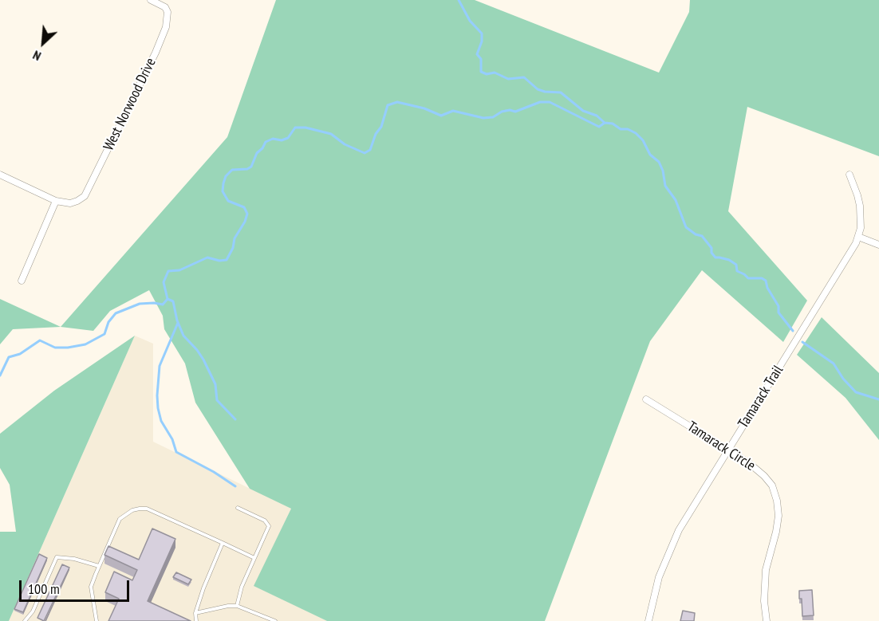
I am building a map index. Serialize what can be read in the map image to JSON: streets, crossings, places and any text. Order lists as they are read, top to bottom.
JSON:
{
  "streets": {
    "street": ["West Norwood Drive", "Tamarack Trail", "Tamarack Circle"]
  },
  "crossings": [
    ["Tamarack Trail", "Tamarack Circle"]
  ],
  "scale_bar": "100 m",
  "north": "bottom left"
}
